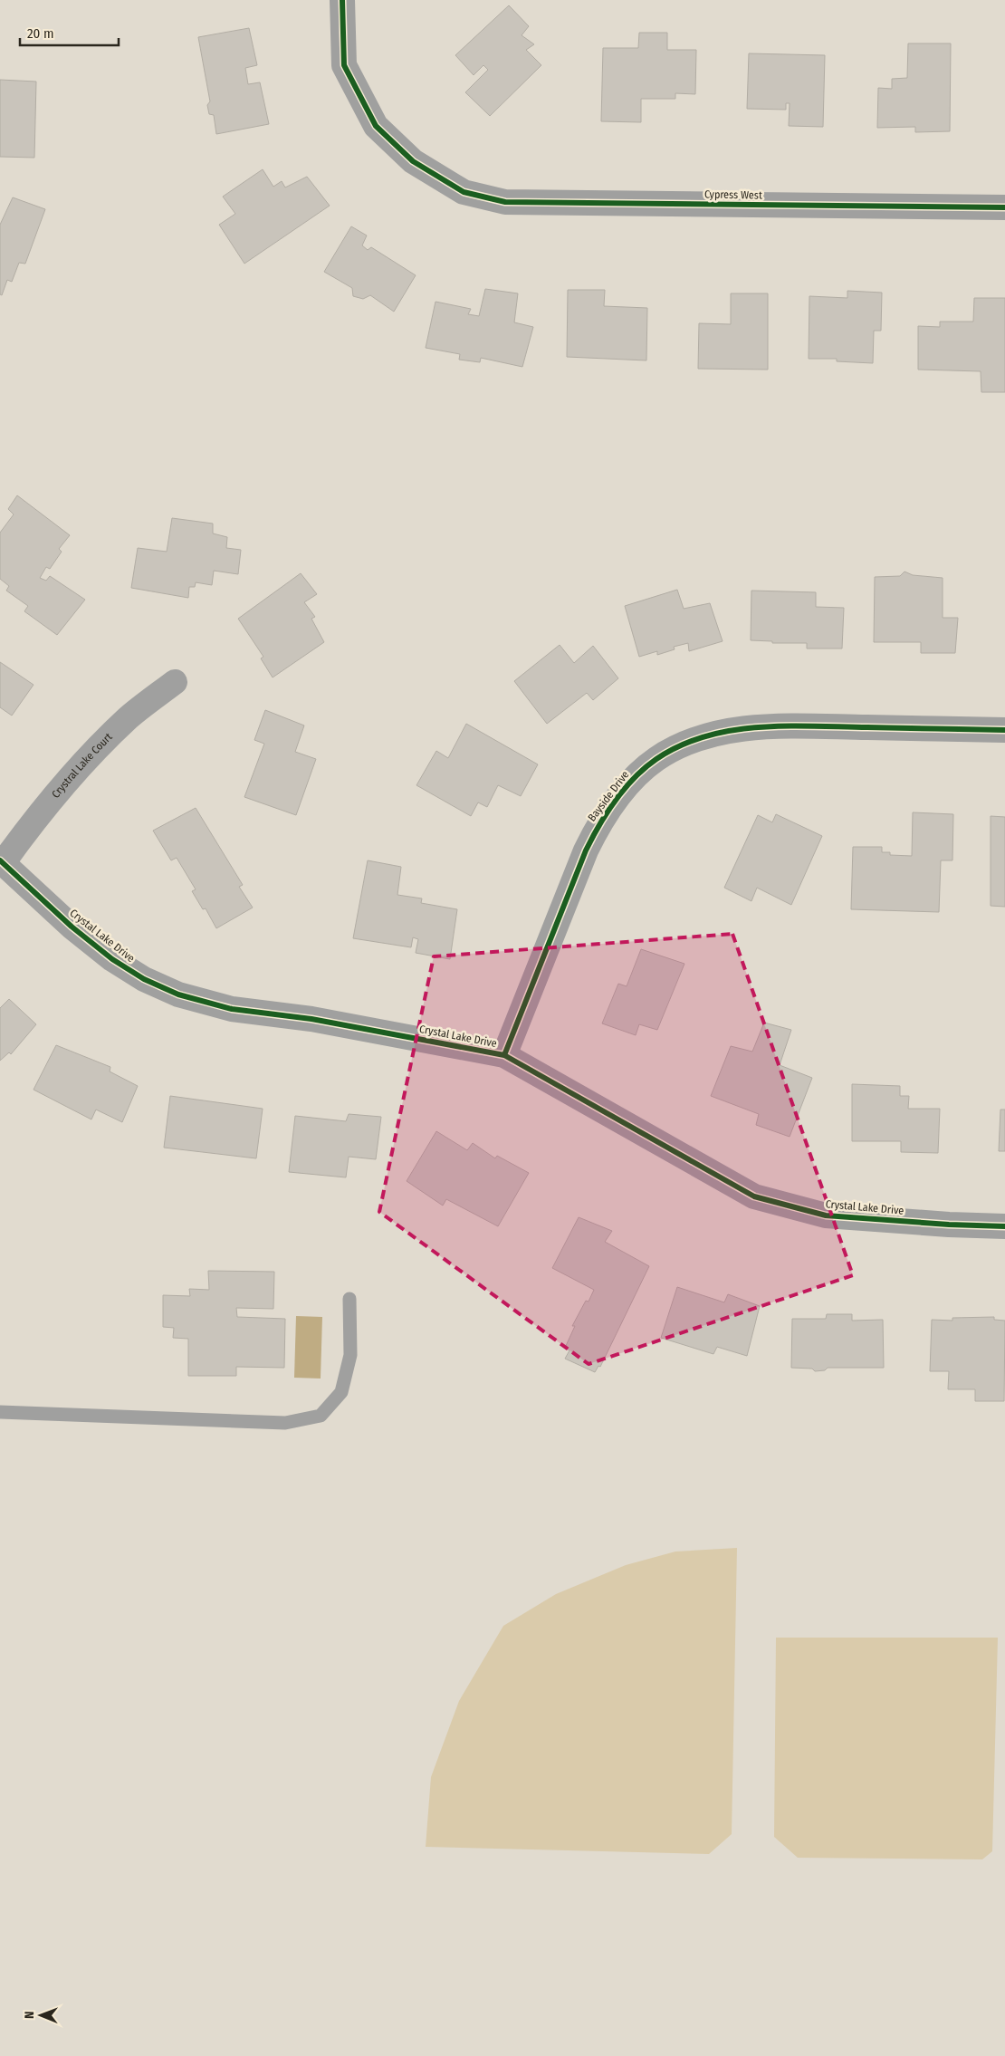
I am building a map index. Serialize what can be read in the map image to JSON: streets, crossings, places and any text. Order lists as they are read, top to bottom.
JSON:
{
  "streets": {
    "street": [
      "Cypress West",
      "Crystral Lake Court",
      "Bayside Drive",
      "Crystal Lake Drive"
    ]
  },
  "crossings": [
    ["Crystral Lake Court", "Crystal Lake Drive"],
    ["Bayside Drive", "Crystal Lake Drive"]
  ],
  "scale_bar": "20 m",
  "north": "left"
}
